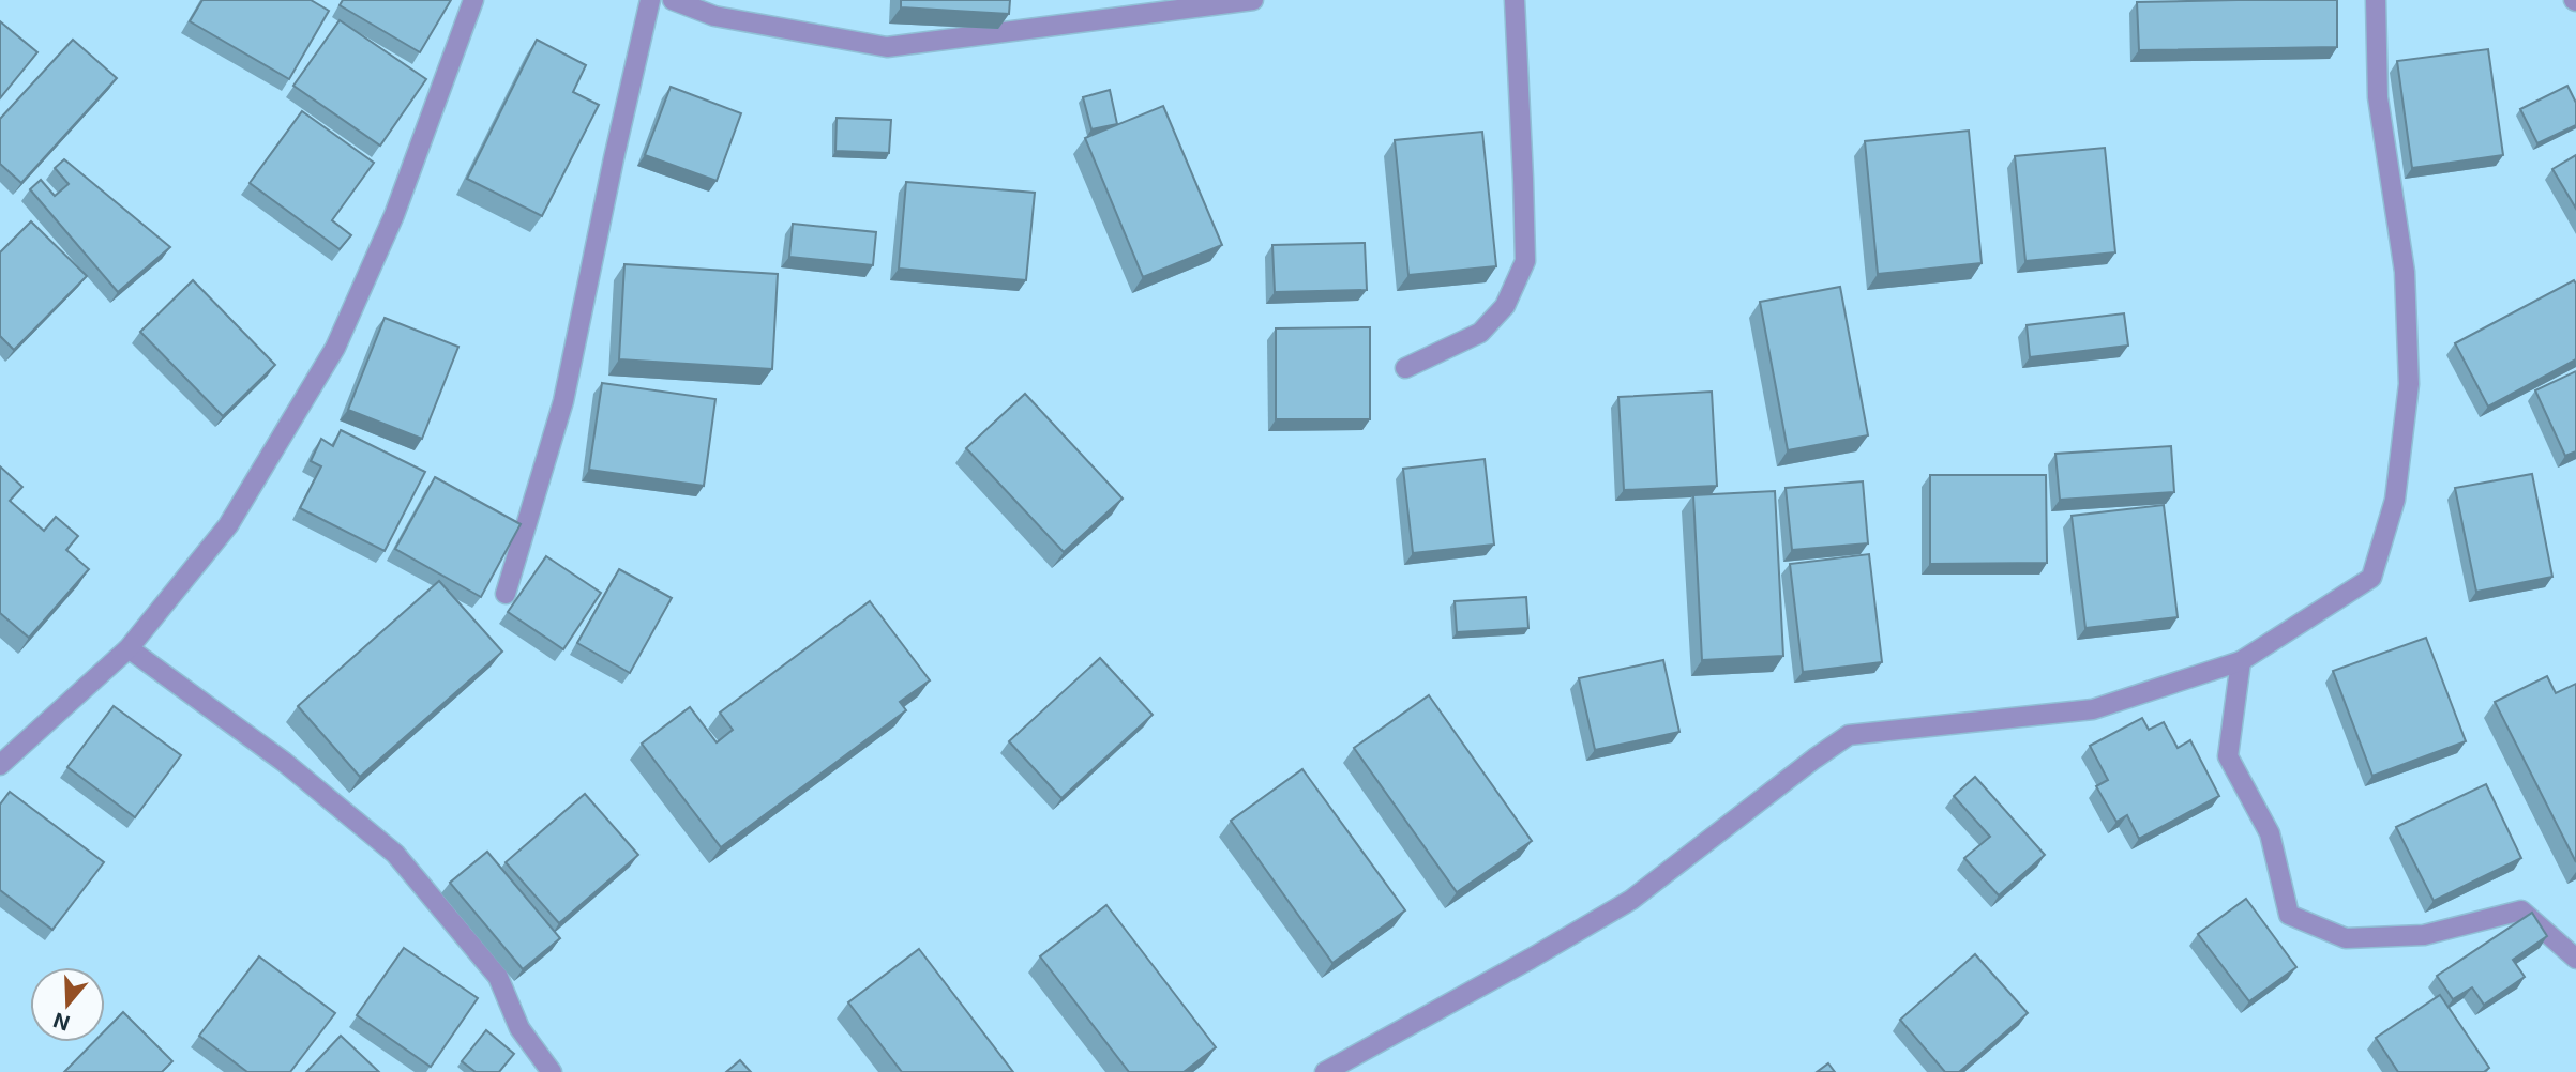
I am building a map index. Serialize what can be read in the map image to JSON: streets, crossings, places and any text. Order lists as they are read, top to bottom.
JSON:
{
  "north": "bottom"
}
